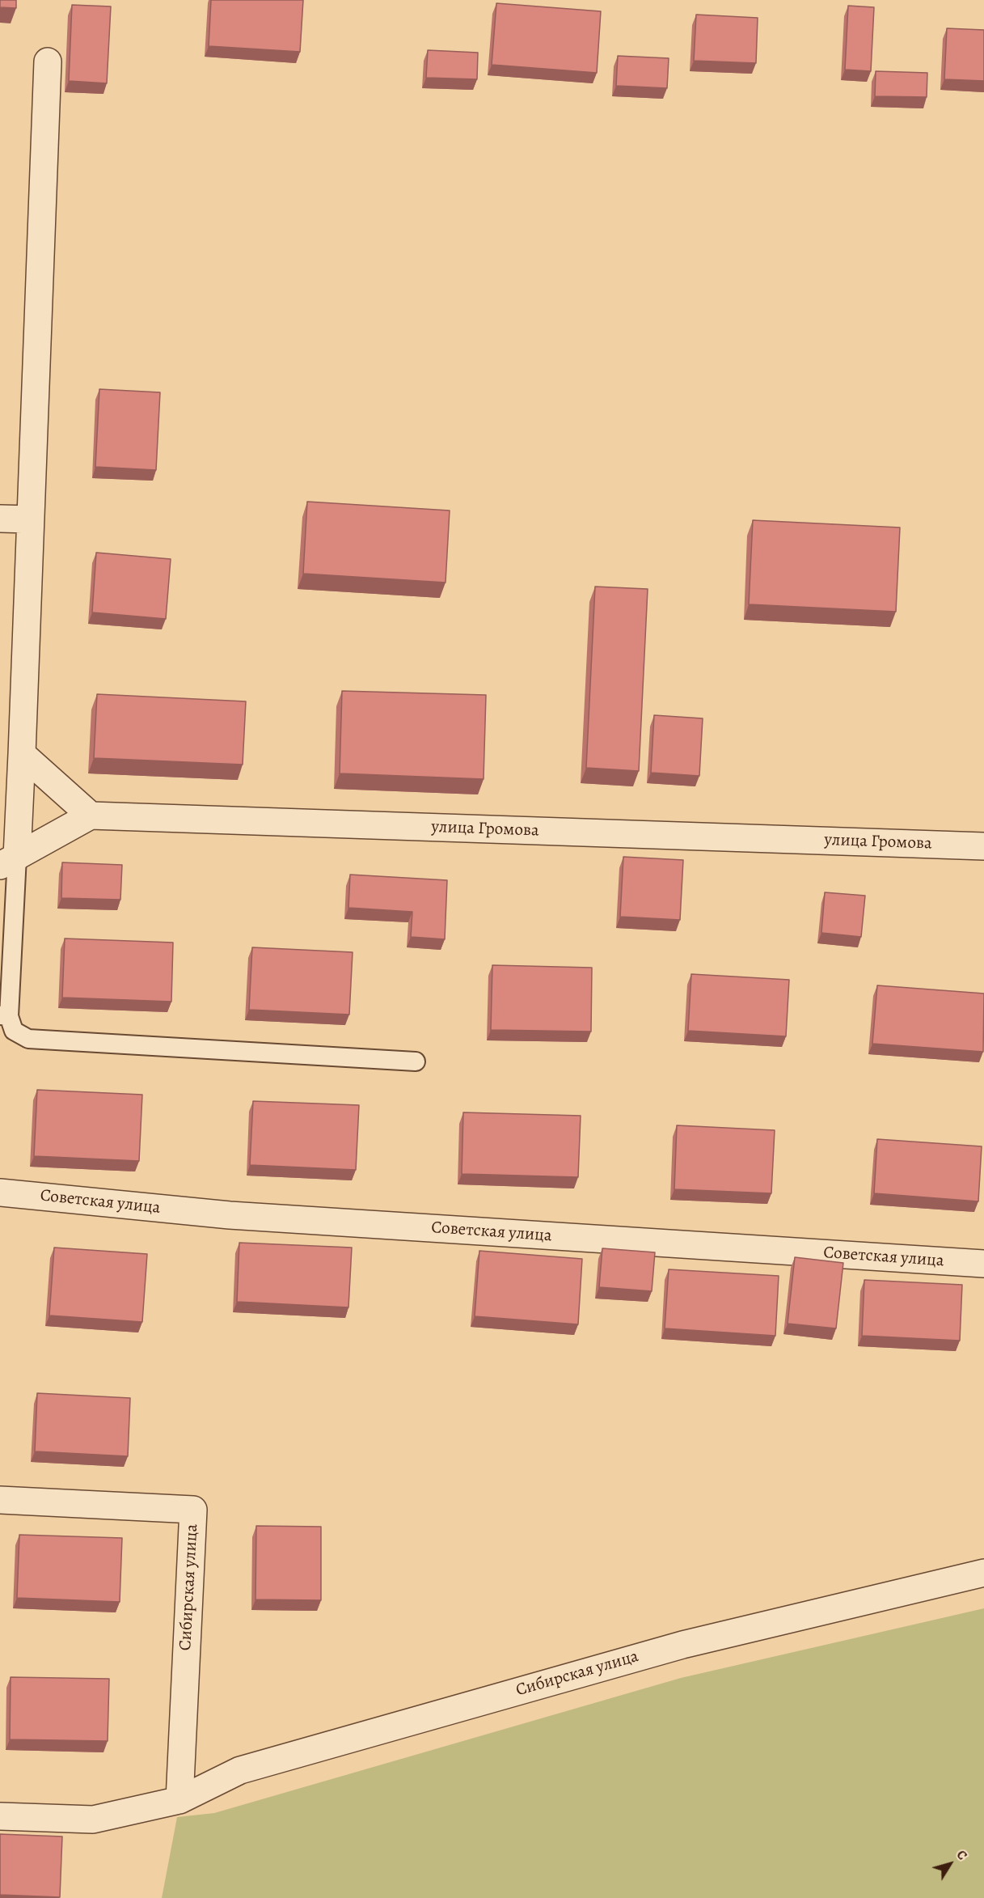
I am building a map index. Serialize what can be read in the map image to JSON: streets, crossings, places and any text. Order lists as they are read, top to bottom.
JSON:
{
  "streets": {
    "street": ["улица Громова", "Советская улица", "Сибирская улица"]
  },
  "north": "top right"
}
